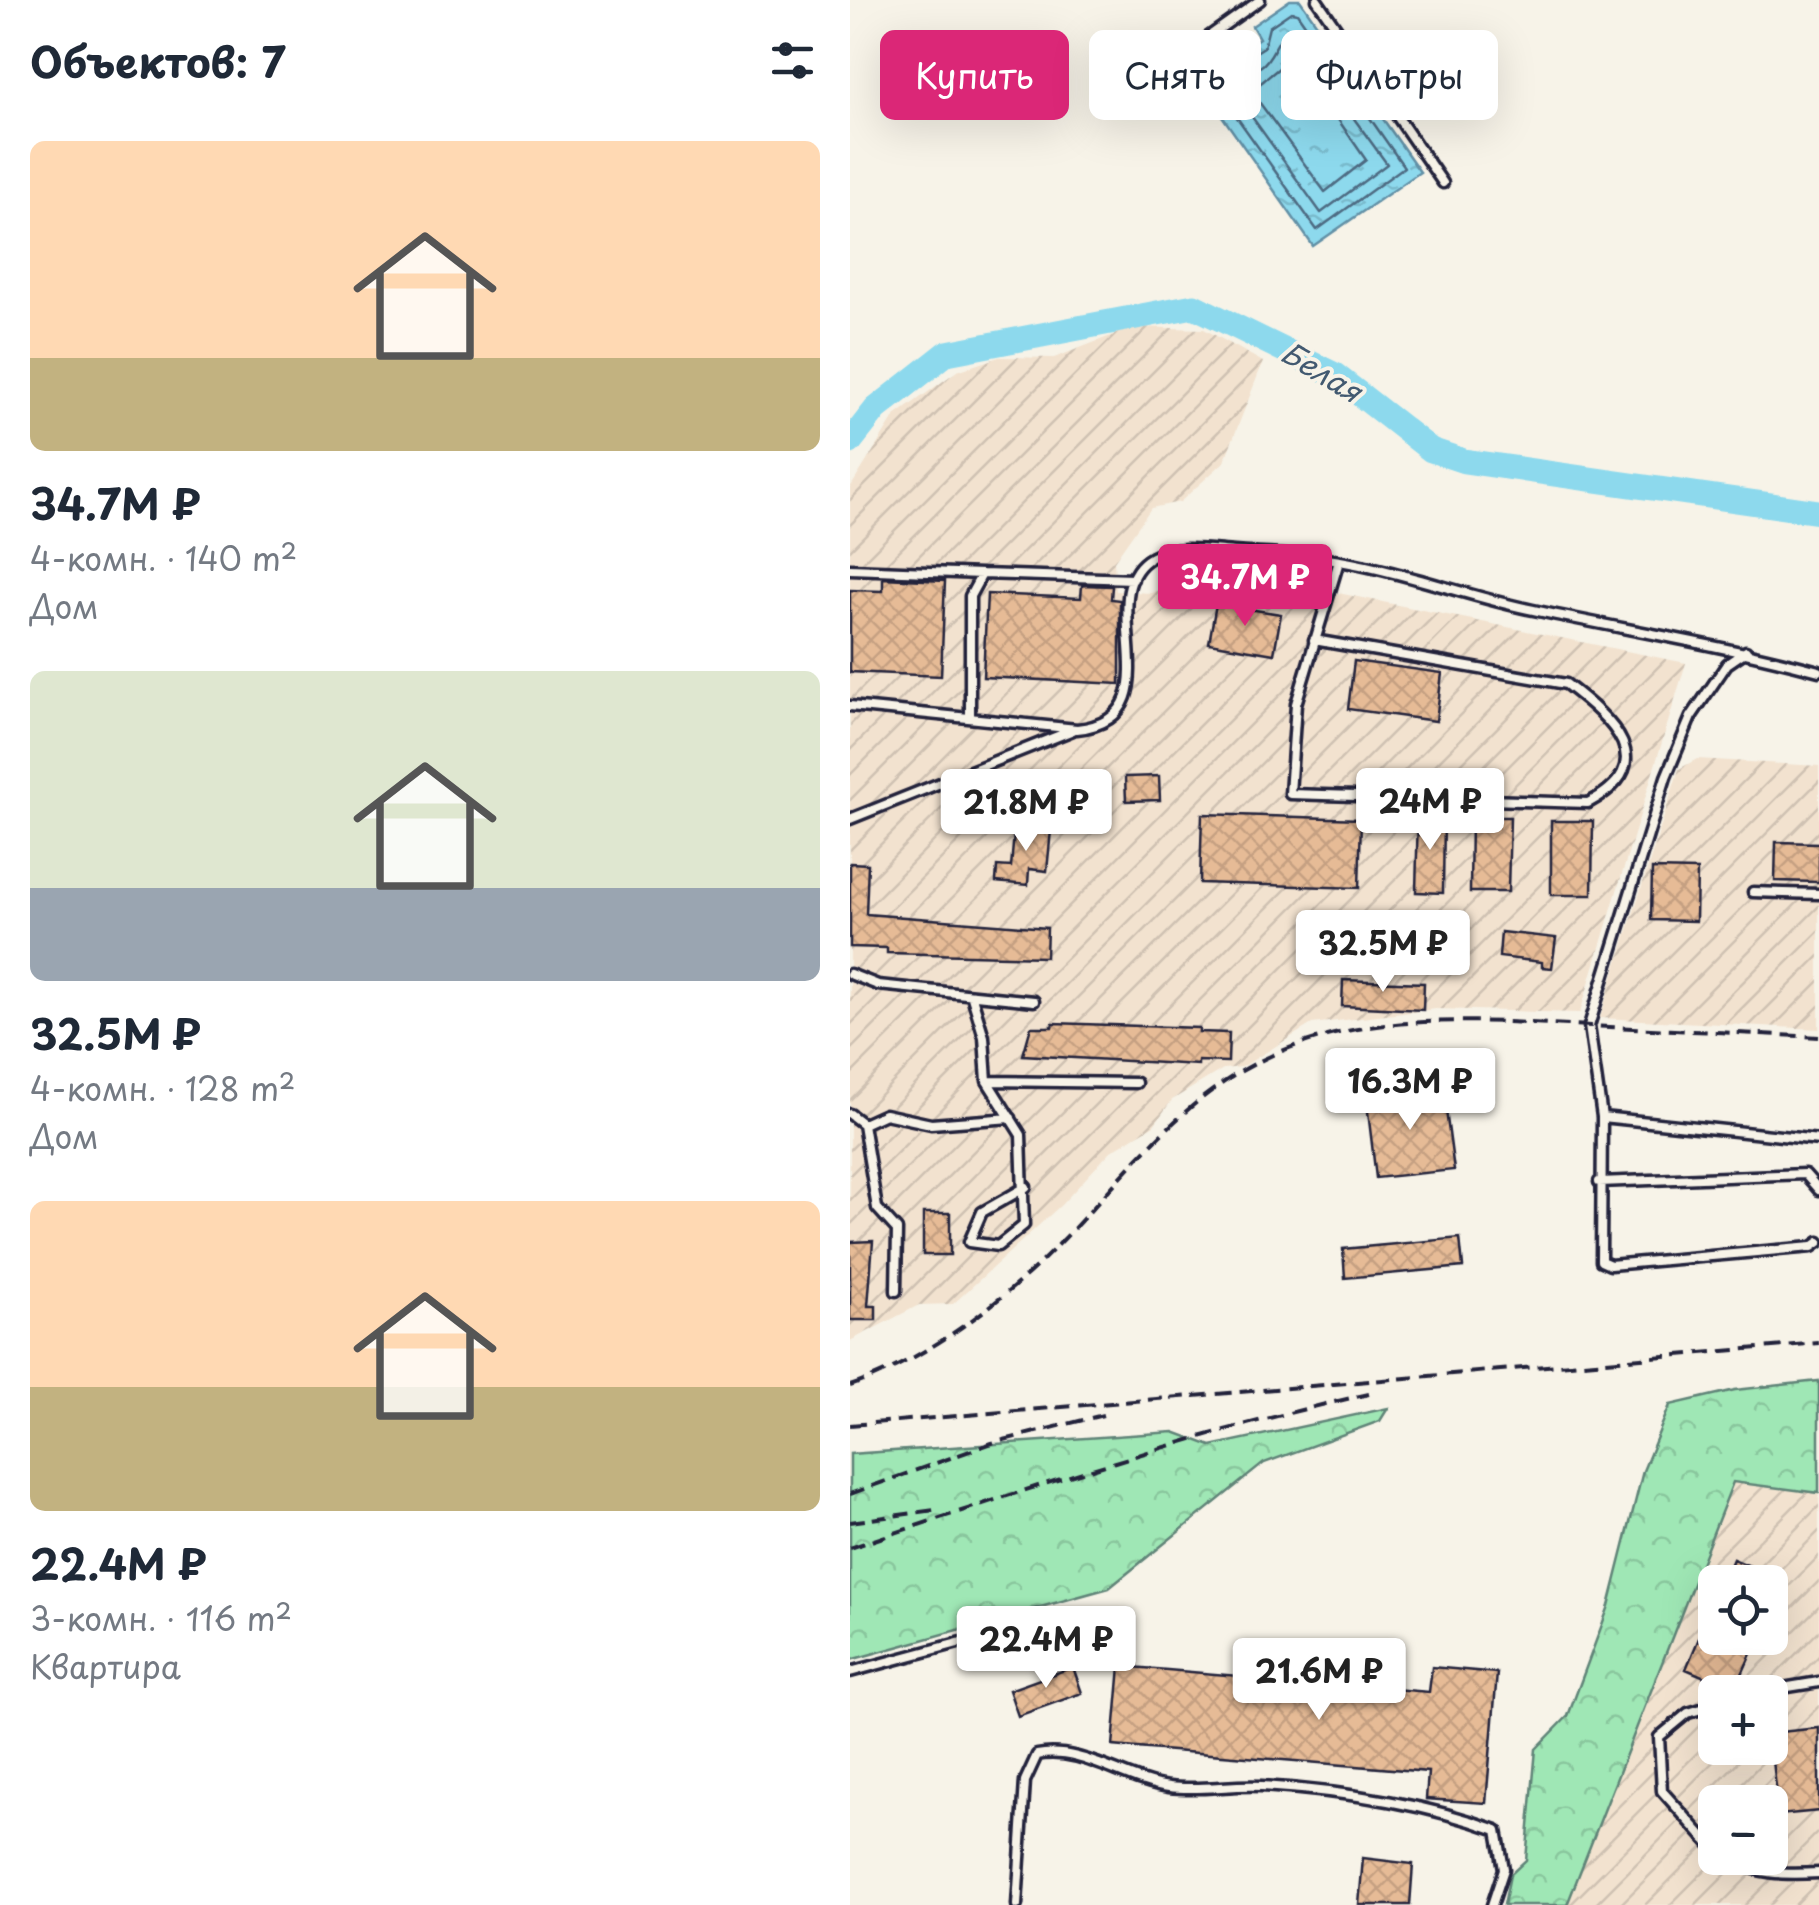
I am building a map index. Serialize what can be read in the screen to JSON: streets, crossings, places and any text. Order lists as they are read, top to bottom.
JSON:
{
  "water": ["Белая"],
  "page": {
    "heading": "Объектов: 7",
    "chip": ["Купить", "Снять", "Фильтры"],
    "list": [
      {
        "name": "34.7M ₽",
        "note": "4-комн. · 140 m² · Дом"
      },
      {
        "name": "32.5M ₽",
        "note": "4-комн. · 128 m² · Дом"
      },
      {
        "name": "22.4M ₽",
        "note": "3-комн. · 116 m² · Квартира"
      }
    ],
    "price": [
      "34.7M ₽",
      "24M ₽",
      "21.8M ₽",
      "32.5M ₽",
      "16.3M ₽",
      "22.4M ₽",
      "21.6M ₽"
    ],
    "map_buttons": ["+", "−"]
  }
}
